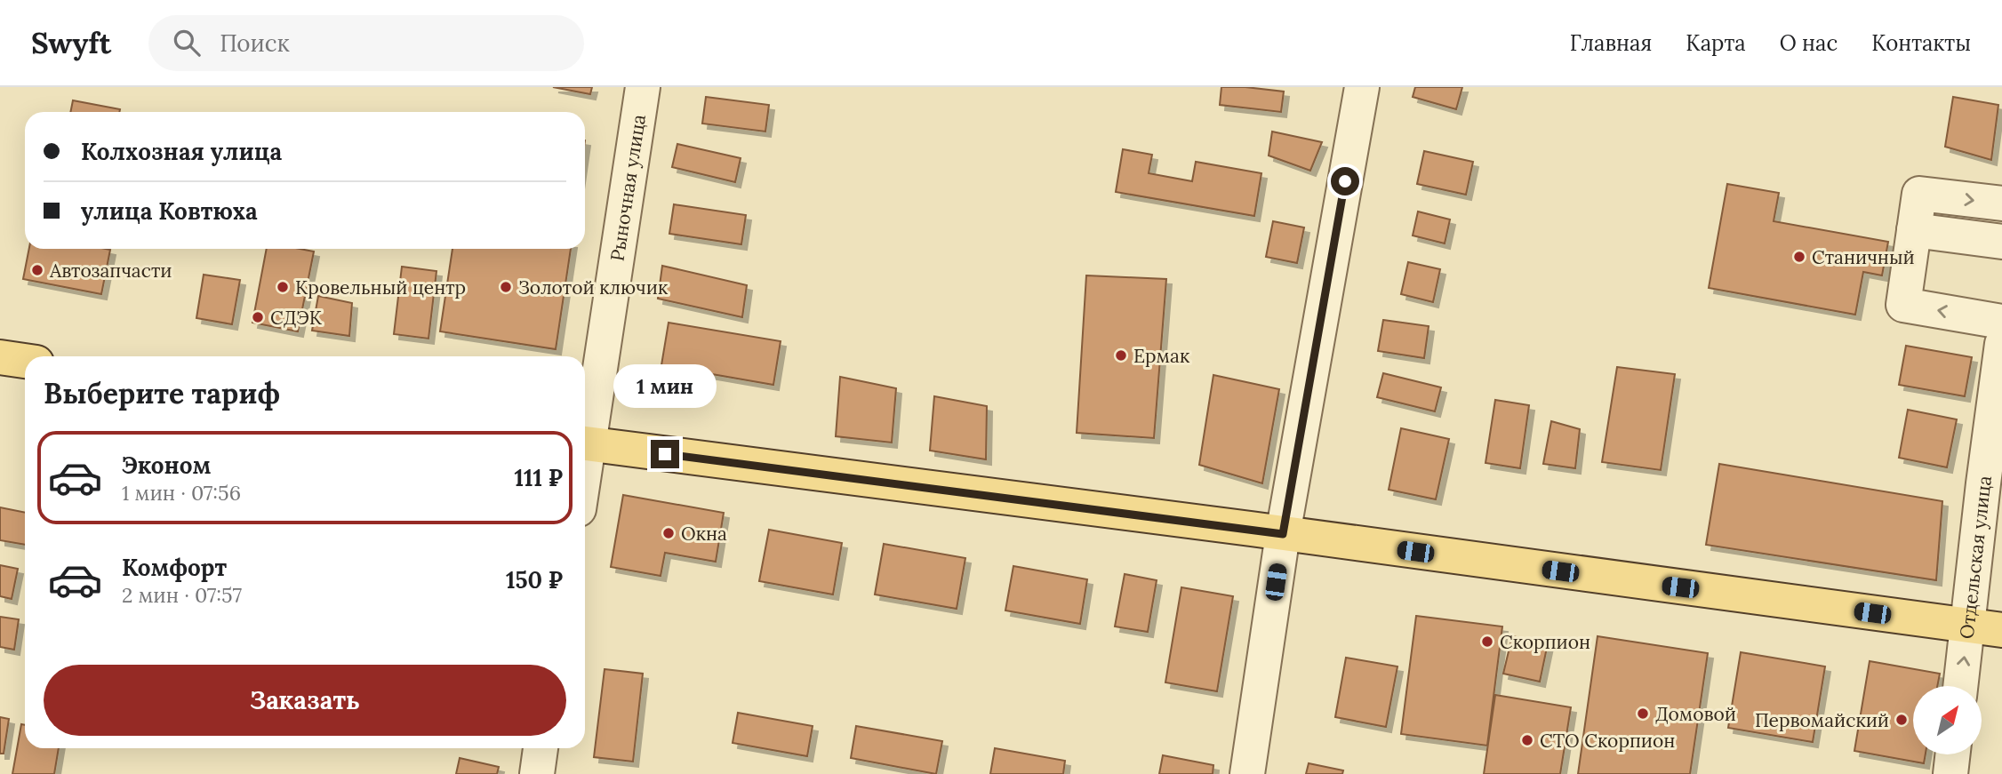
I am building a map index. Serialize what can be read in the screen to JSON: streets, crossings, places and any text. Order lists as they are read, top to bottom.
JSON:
{
  "streets": {
    "street": ["Рыночная улица", "Отдельская улица"]
  },
  "places": [
    "Станичный",
    "Автозапчасти",
    "Кровельный центр",
    "Золотой ключик",
    "СДЭК",
    "Ермак",
    "Окна",
    "Скорпион",
    "Домовой",
    "Первомайский",
    "СТО Скорпион"
  ],
  "north": "top right",
  "page": {
    "header": "Swyft",
    "search": "Поиск",
    "nav": [
      "Главная",
      "Карта",
      "О нас",
      "Контакты"
    ],
    "banner": ["Колхозная улица", "улица Ковтюха"],
    "heading": "Выберите тариф",
    "bubble": "1 мин",
    "list": [
      {
        "name": "Эконом",
        "note": "1 мин · 07:56",
        "value": "111 ₽"
      },
      {
        "name": "Комфорт",
        "note": "2 мин · 07:57",
        "value": "150 ₽"
      }
    ],
    "buttons": "Заказать"
  }
}
